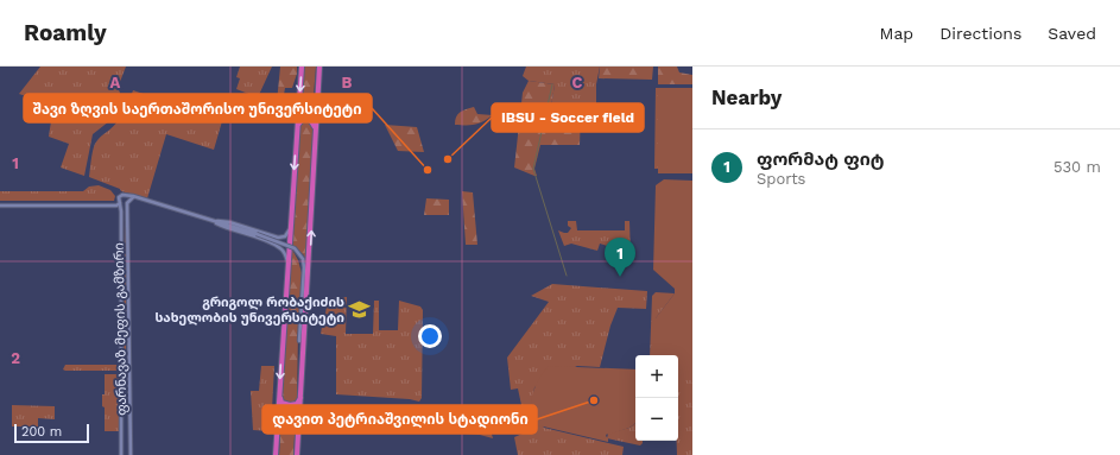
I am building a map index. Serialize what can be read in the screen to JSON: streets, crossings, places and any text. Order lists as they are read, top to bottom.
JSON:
{
  "streets": {
    "main road": ["ფარნავაზ მეფის გამზირი"]
  },
  "places": {
    "other": ["IBSU - Soccer field", "შავი ზღვის საერთაშორისო უნივერსიტეტი", "დავით პეტრიაშვილის სტადიონი"],
    "school or university": ["გრიგოლ რობაქიძის სახელობის უნივერსიტეტი"]
  },
  "scale_bar": "200 m",
  "page": {
    "header": "Roamly",
    "nav": ["Map", "Directions", "Saved"],
    "heading": "Nearby",
    "list": [
      {
        "mark": "1",
        "name": "ფორმატ ფიტ",
        "note": "Sports",
        "value": "530 m"
      }
    ],
    "pins": "1",
    "map_buttons": ["+", "−"],
    "scale": "200 m"
  },
  "grid": {
    "columns": ["A", "B", "C"],
    "rows": ["1", "2"]
  }
}
